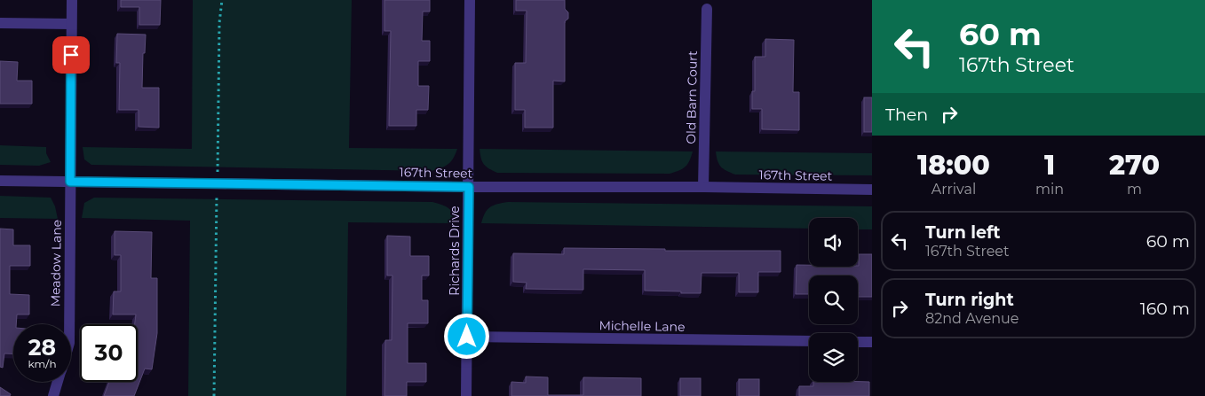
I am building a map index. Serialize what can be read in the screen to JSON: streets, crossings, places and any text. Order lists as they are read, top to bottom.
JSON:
{
  "streets": {
    "street": [
      "Old Barn Court",
      "167th Street",
      "Richards Drive",
      "Meadow Lane",
      "Michelle Lane"
    ]
  },
  "crossings": [
    ["Old Barn Court", "167th Street"],
    ["167th Street", "Richards Drive"],
    ["167th Street", "Meadow Lane"],
    ["Richards Drive", "Michelle Lane"]
  ],
  "page": {
    "turn": ["60 m", "167th Street"],
    "then": "Then",
    "eta": [
      "18:00",
      "Arrival",
      "1",
      "min",
      "270",
      "m"
    ],
    "list": [
      {
        "name": "Turn left",
        "note": "167th Street",
        "value": "60 m"
      },
      {
        "name": "Turn right",
        "note": "82nd Avenue",
        "value": "160 m"
      }
    ],
    "speed": "28 km/h",
    "limit": "30"
  }
}
